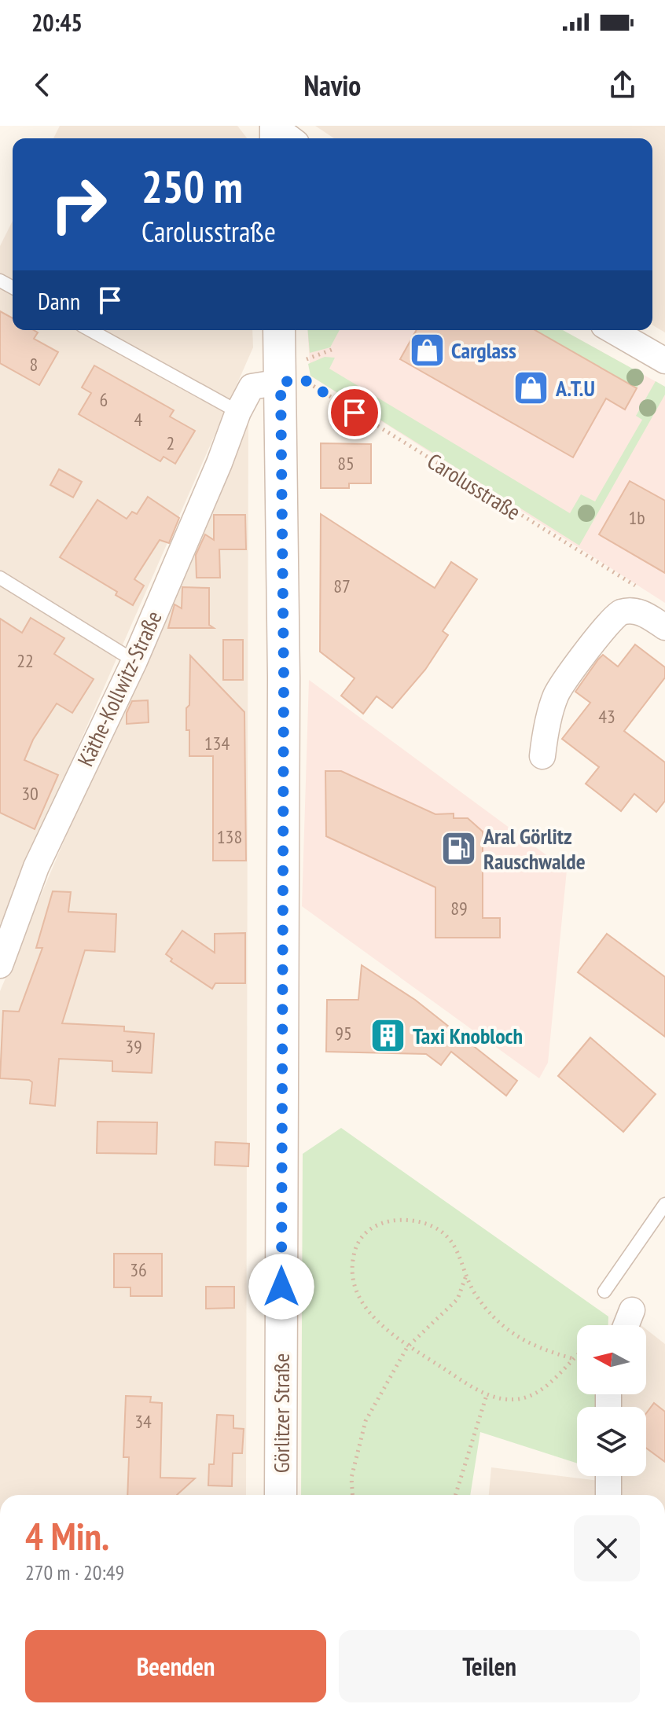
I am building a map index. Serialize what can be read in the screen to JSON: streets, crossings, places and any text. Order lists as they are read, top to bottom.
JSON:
{
  "streets": {
    "street": ["Käthe-Kollwitz-Straße", "Görlitzer Straße"],
    "path": ["Carolusstraße"]
  },
  "crossings": [
    ["Carolusstraße", "Käthe-Kollwitz-Straße"],
    ["Carolusstraße", "Görlitzer Straße"],
    ["Käthe-Kollwitz-Straße", "Görlitzer Straße"]
  ],
  "places": {
    "shop": ["Carglass", "A.T.U"],
    "fuel station": ["Aral Görlitz Rauschwalde"],
    "building": ["Taxi Knobloch"]
  },
  "house_numbers": [
    "8",
    "6",
    "4",
    "2",
    "85",
    "1b",
    "87",
    "22",
    "43",
    "134",
    "30",
    "138",
    "89",
    "95",
    "39",
    "36",
    "34"
  ],
  "north": "left",
  "page": {
    "status": "20:45",
    "header": "Navio",
    "turn": ["250 m", "Carolusstraße"],
    "then": "Dann",
    "heading": ["4 Min.", "270 m · 20:49"],
    "buttons": ["Beenden", "Teilen"]
  }
}
